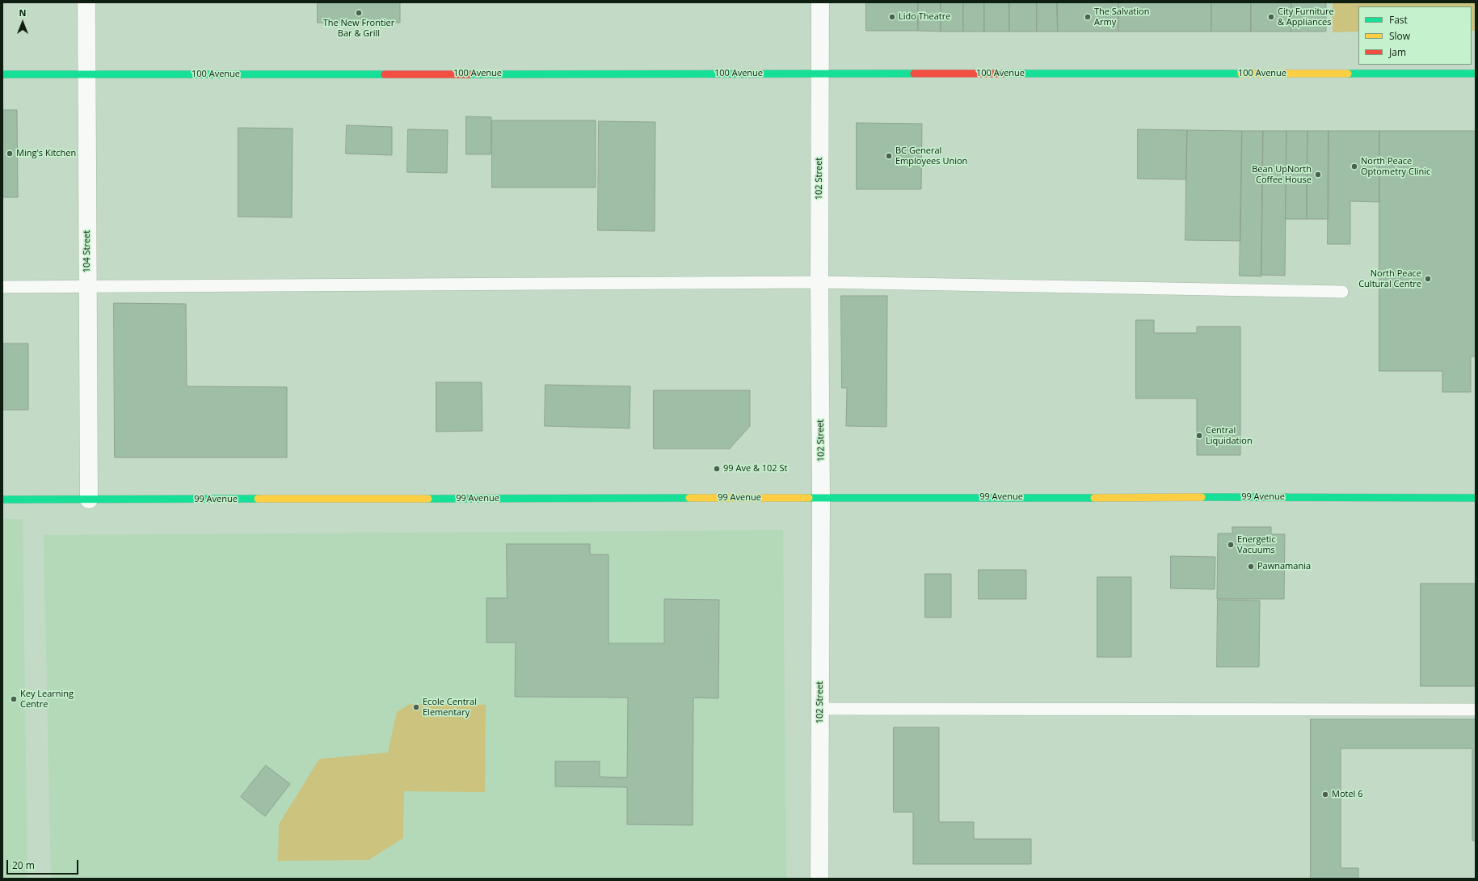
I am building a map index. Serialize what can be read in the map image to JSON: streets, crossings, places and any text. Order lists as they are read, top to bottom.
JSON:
{
  "streets": {
    "street": [
      "100 Avenue",
      "102 Street",
      "104 Street",
      "99 Avenue"
    ]
  },
  "crossings": [
    ["100 Avenue", "102 Street"],
    ["100 Avenue", "104 Street"],
    ["102 Street", "99 Avenue"],
    ["104 Street", "99 Avenue"]
  ],
  "places": [
    "The New Frontier Bar & Grill",
    "Lido Theatre",
    "The Salvation Army",
    "City Furniture & Appliances",
    "Ming's Kitchen",
    "BC General Employees Union",
    "North Peace Optometry Clinic",
    "Bean UpNorth Coffee House",
    "North Peace Cultural Centre",
    "Central Liquidation",
    "99 Ave & 102 St",
    "Energetic Vacuums",
    "Pawnamania",
    "Key Learning Centre",
    "Ecole Central Elementary",
    "Motel 6"
  ],
  "legend": ["Fast", "Slow", "Jam"],
  "scale_bar": "20 m",
  "north": "top"
}
